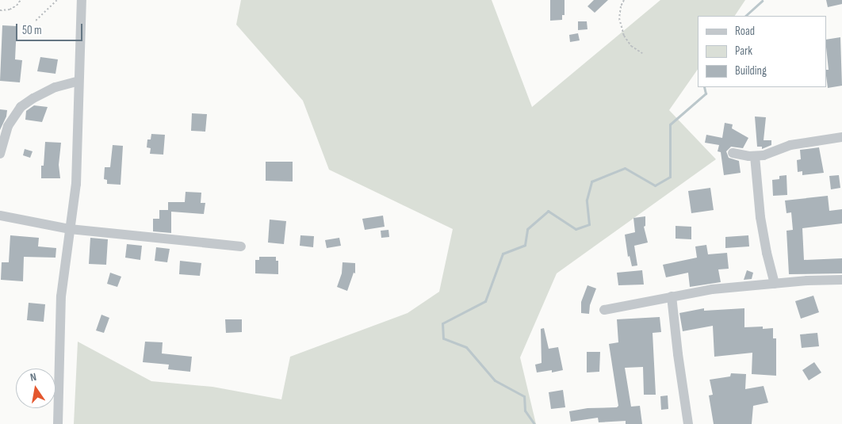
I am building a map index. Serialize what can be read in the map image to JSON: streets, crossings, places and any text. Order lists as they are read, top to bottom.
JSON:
{
  "legend": ["Road", "Park", "Building"],
  "scale_bar": "50 m",
  "north": "top"
}
